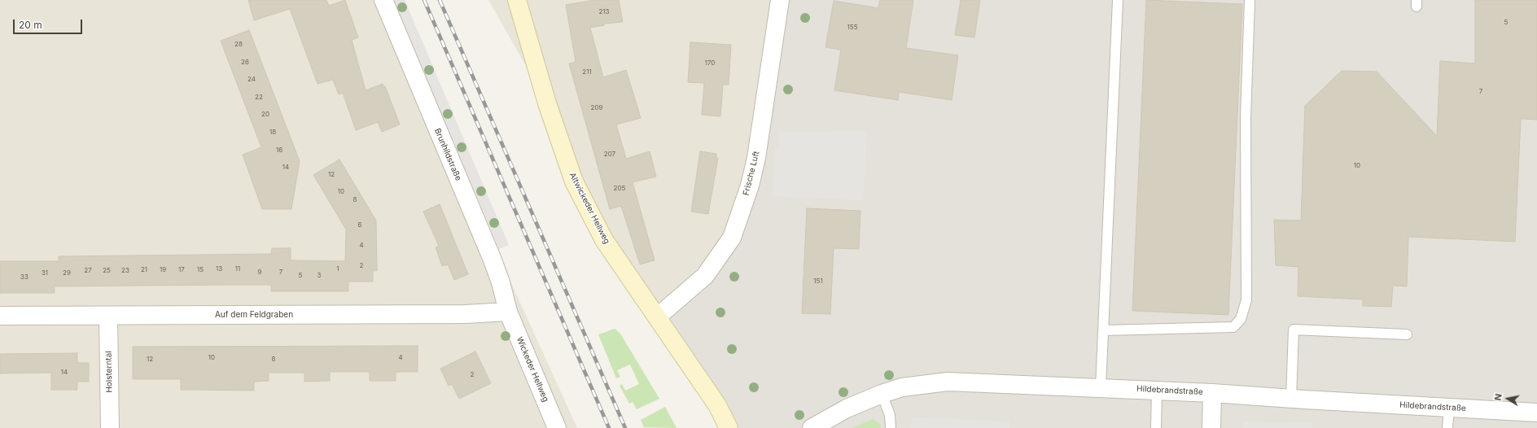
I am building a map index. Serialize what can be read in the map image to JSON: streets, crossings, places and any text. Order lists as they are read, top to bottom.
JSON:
{
  "streets": {
    "main road": ["Altwickeder Hellweg"],
    "street": [
      "Brunhildstraße",
      "Frische Luft",
      "Auf dem Feldgraben",
      "Wickeder Hellweg",
      "Holsterntal",
      "Hildebrandstraße"
    ]
  },
  "crossings": [
    ["Brunhildstraße", "Auf dem Feldgraben"],
    ["Brunhildstraße", "Wickeder Hellweg"],
    ["Frische Luft", "Altwickeder Hellweg"],
    ["Auf dem Feldgraben", "Wickeder Hellweg"],
    ["Auf dem Feldgraben", "Holsterntal"]
  ],
  "house_numbers": [
    "213",
    "5",
    "155",
    "28",
    "26",
    "170",
    "211",
    "24",
    "7",
    "22",
    "209",
    "20",
    "18",
    "16",
    "207",
    "10",
    "14",
    "12",
    "205",
    "10",
    "8",
    "6",
    "4",
    "2",
    "13",
    "11",
    "1",
    "21",
    "19",
    "17",
    "15",
    "27",
    "25",
    "23",
    "9",
    "7",
    "31",
    "29",
    "5",
    "3",
    "33",
    "151",
    "10",
    "4",
    "12",
    "8",
    "14",
    "2"
  ],
  "scale_bar": "20 m",
  "north": "left"
}
